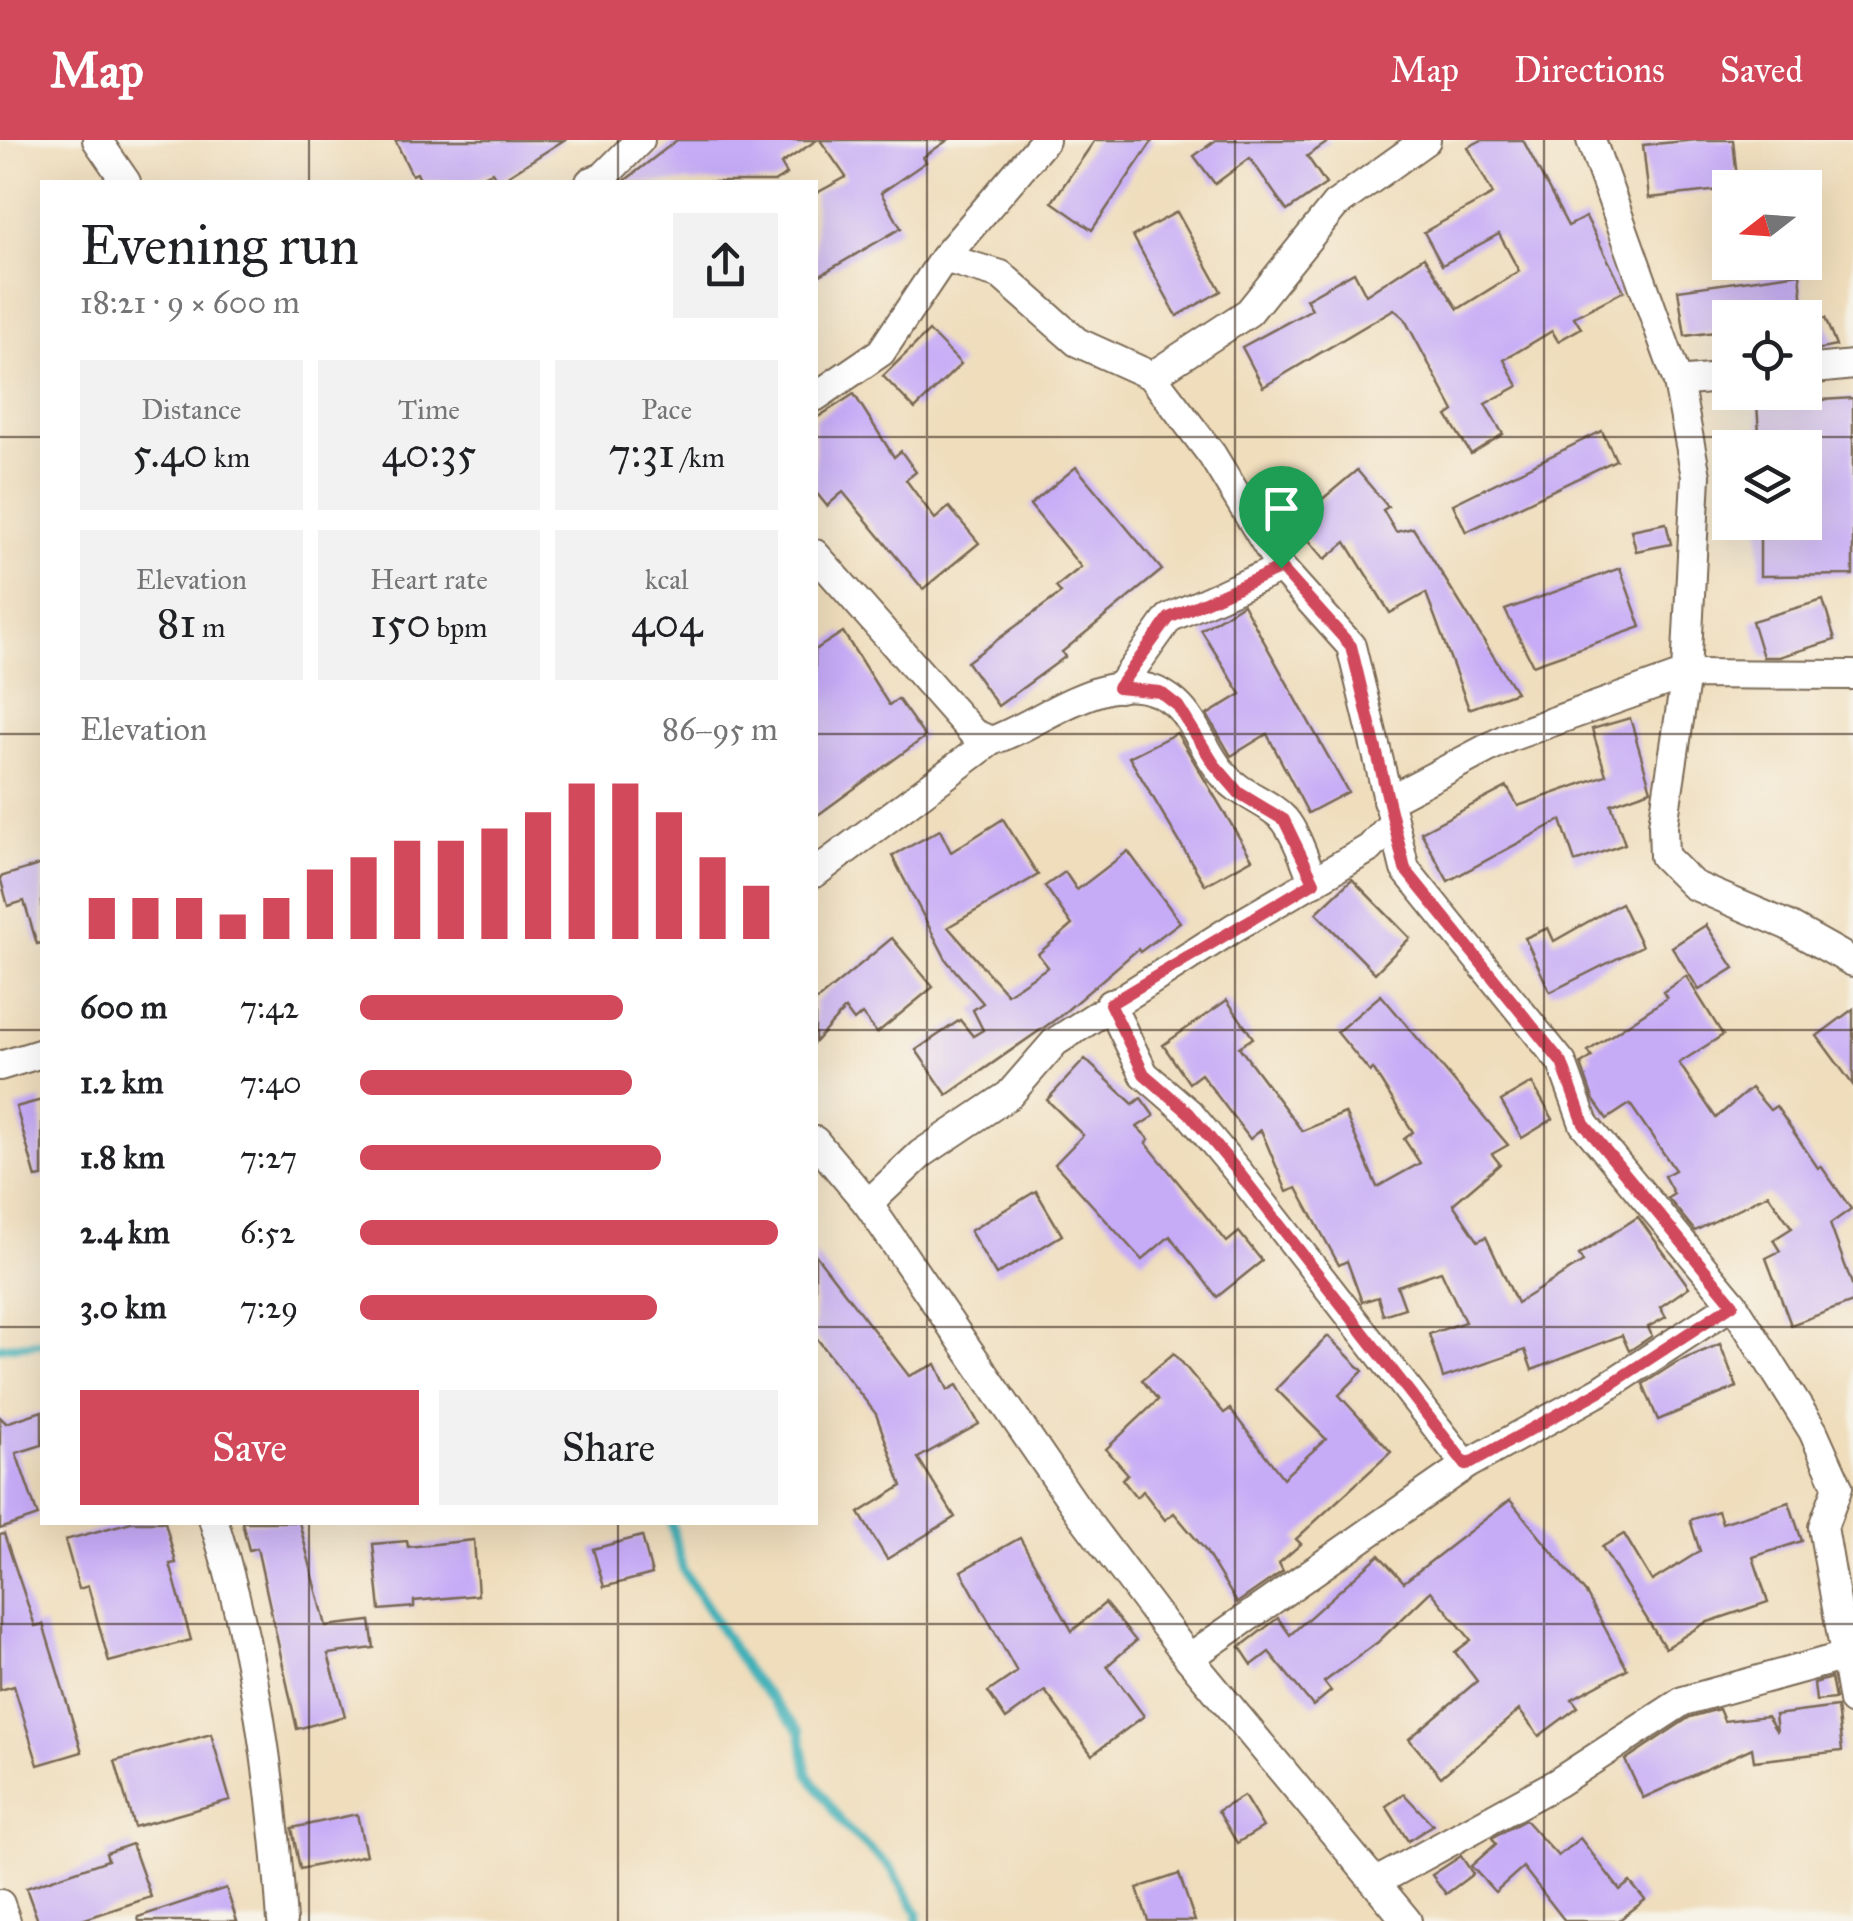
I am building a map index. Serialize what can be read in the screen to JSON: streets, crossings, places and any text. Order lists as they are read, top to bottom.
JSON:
{
  "north": "left",
  "page": {
    "header": "Map",
    "nav": ["Map", "Directions", "Saved"],
    "heading": ["Evening run", "18:21 · 9 × 600 m"],
    "stats": [
      ["Distance", "5.40 km"],
      ["Time", "40:35"],
      ["Pace", "7:31 /km"],
      ["Elevation", "81 m"],
      ["Heart rate", "150 bpm"],
      ["kcal", "404"]
    ],
    "chart": ["Elevation", "86–95 m"],
    "list": [
      {
        "name": "600 m",
        "note": "7:42"
      },
      {
        "name": "1.2 km",
        "note": "7:40"
      },
      {
        "name": "1.8 km",
        "note": "7:27"
      },
      {
        "name": "2.4 km",
        "note": "6:52"
      },
      {
        "name": "3.0 km",
        "note": "7:29"
      }
    ],
    "buttons": ["Save", "Share"]
  }
}
